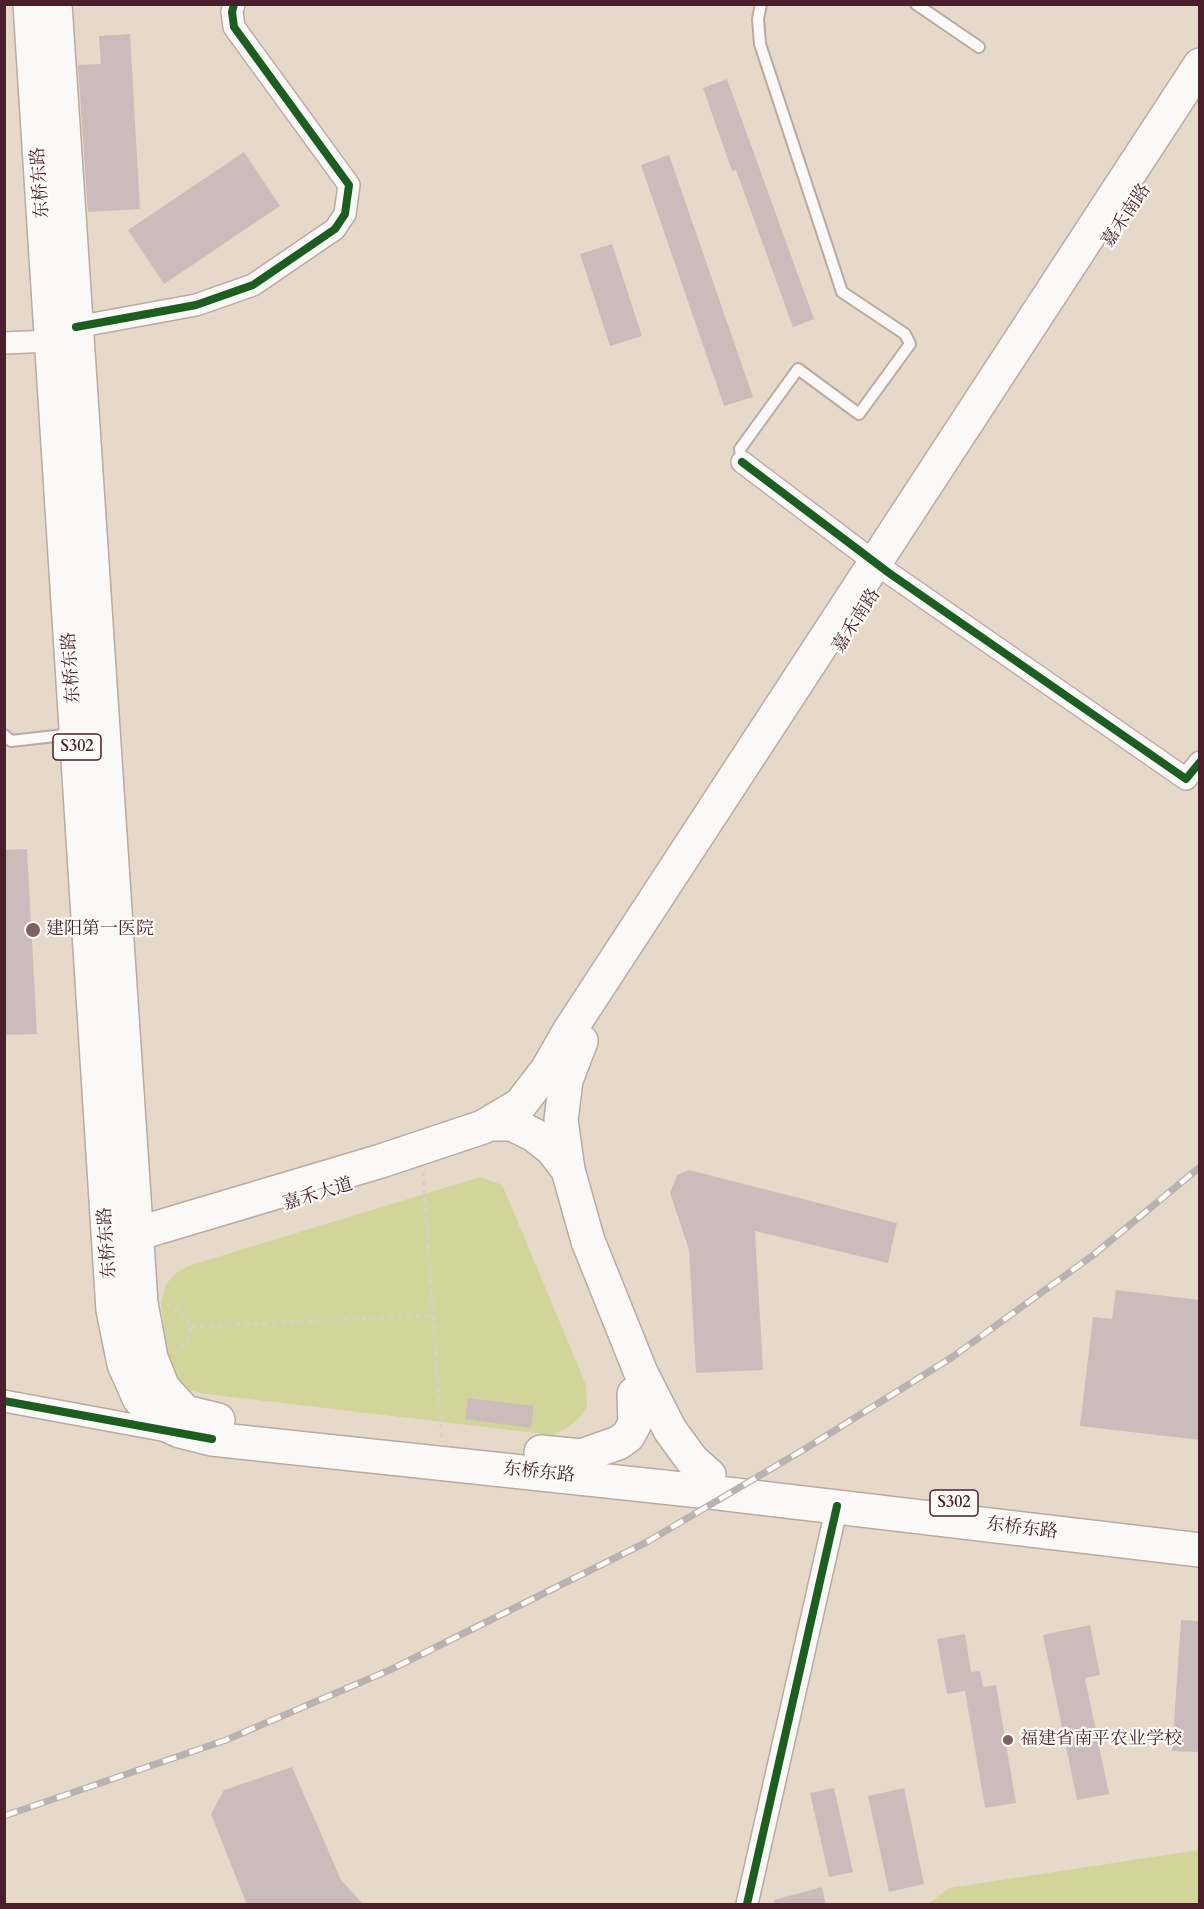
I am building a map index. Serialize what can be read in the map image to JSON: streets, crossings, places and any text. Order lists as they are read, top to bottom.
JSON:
{
  "streets": {
    "main road": [
      "东桥东路",
      "嘉禾南路",
      "S302",
      "嘉禾大道"
    ]
  },
  "crossings": [
    ["东桥东路", "嘉禾大道"]
  ],
  "places": ["建阳第一医院", "福建省南平农业学校"]
}
